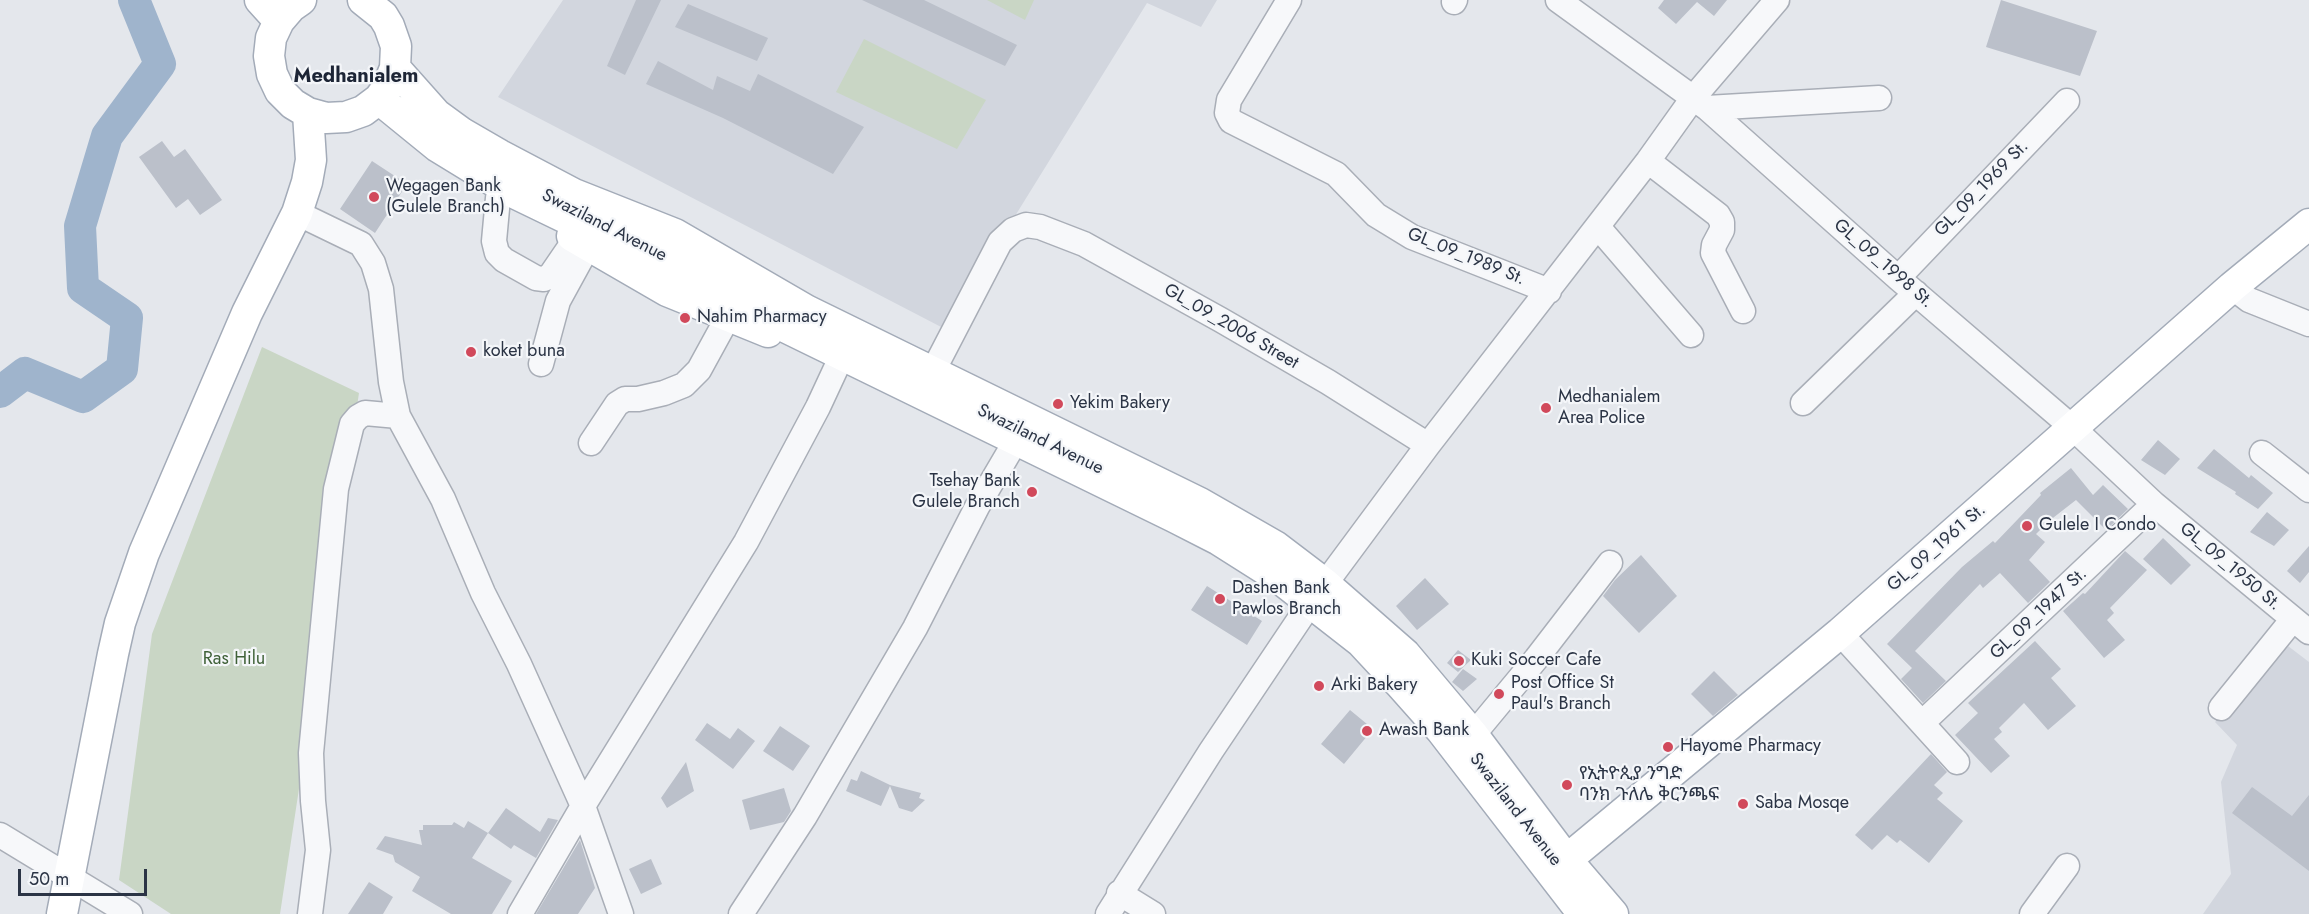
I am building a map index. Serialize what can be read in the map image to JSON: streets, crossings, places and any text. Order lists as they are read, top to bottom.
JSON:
{
  "streets": {
    "main road": ["Swaziland Avenue", "GL_09_1961 St."],
    "street": [
      "GL_09_1969 St.",
      "GL_09_1989 St.",
      "GL_09_1998 St.",
      "GL_09_2006 Street",
      "GL_09_1950 St.",
      "GL_09_1947 St."
    ]
  },
  "crossings": [
    ["GL_09_1969 St.", "GL_09_1998 St."],
    ["Swaziland Avenue", "GL_09_1961 St."],
    ["GL_09_1998 St.", "GL_09_1961 St."],
    ["GL_09_1998 St.", "GL_09_1950 St."],
    ["GL_09_1961 St.", "GL_09_1950 St."],
    ["GL_09_1950 St.", "GL_09_1947 St."]
  ],
  "districts": ["Medhanialem"],
  "parks": ["Ras Hilu"],
  "places": [
    "Wegagen Bank (Gulele Branch)",
    "Nahim Pharmacy",
    "koket buna",
    "Yekim Bakery",
    "Medhanialem Area Police",
    "Tsehay Bank Gulele Branch",
    "Gulele I Condo",
    "Dashen Bank Pawlos Branch",
    "Kuki Soccer Cafe",
    "Arki Bakery",
    "Post Office St Paul's Branch",
    "Awash Bank",
    "Hayome Pharmacy",
    "የኢትዮጲያ ንግድ ባንክ ጉለሌ ቅርንጫፍ",
    "Saba Mosqe"
  ],
  "scale_bar": "50 m"
}
